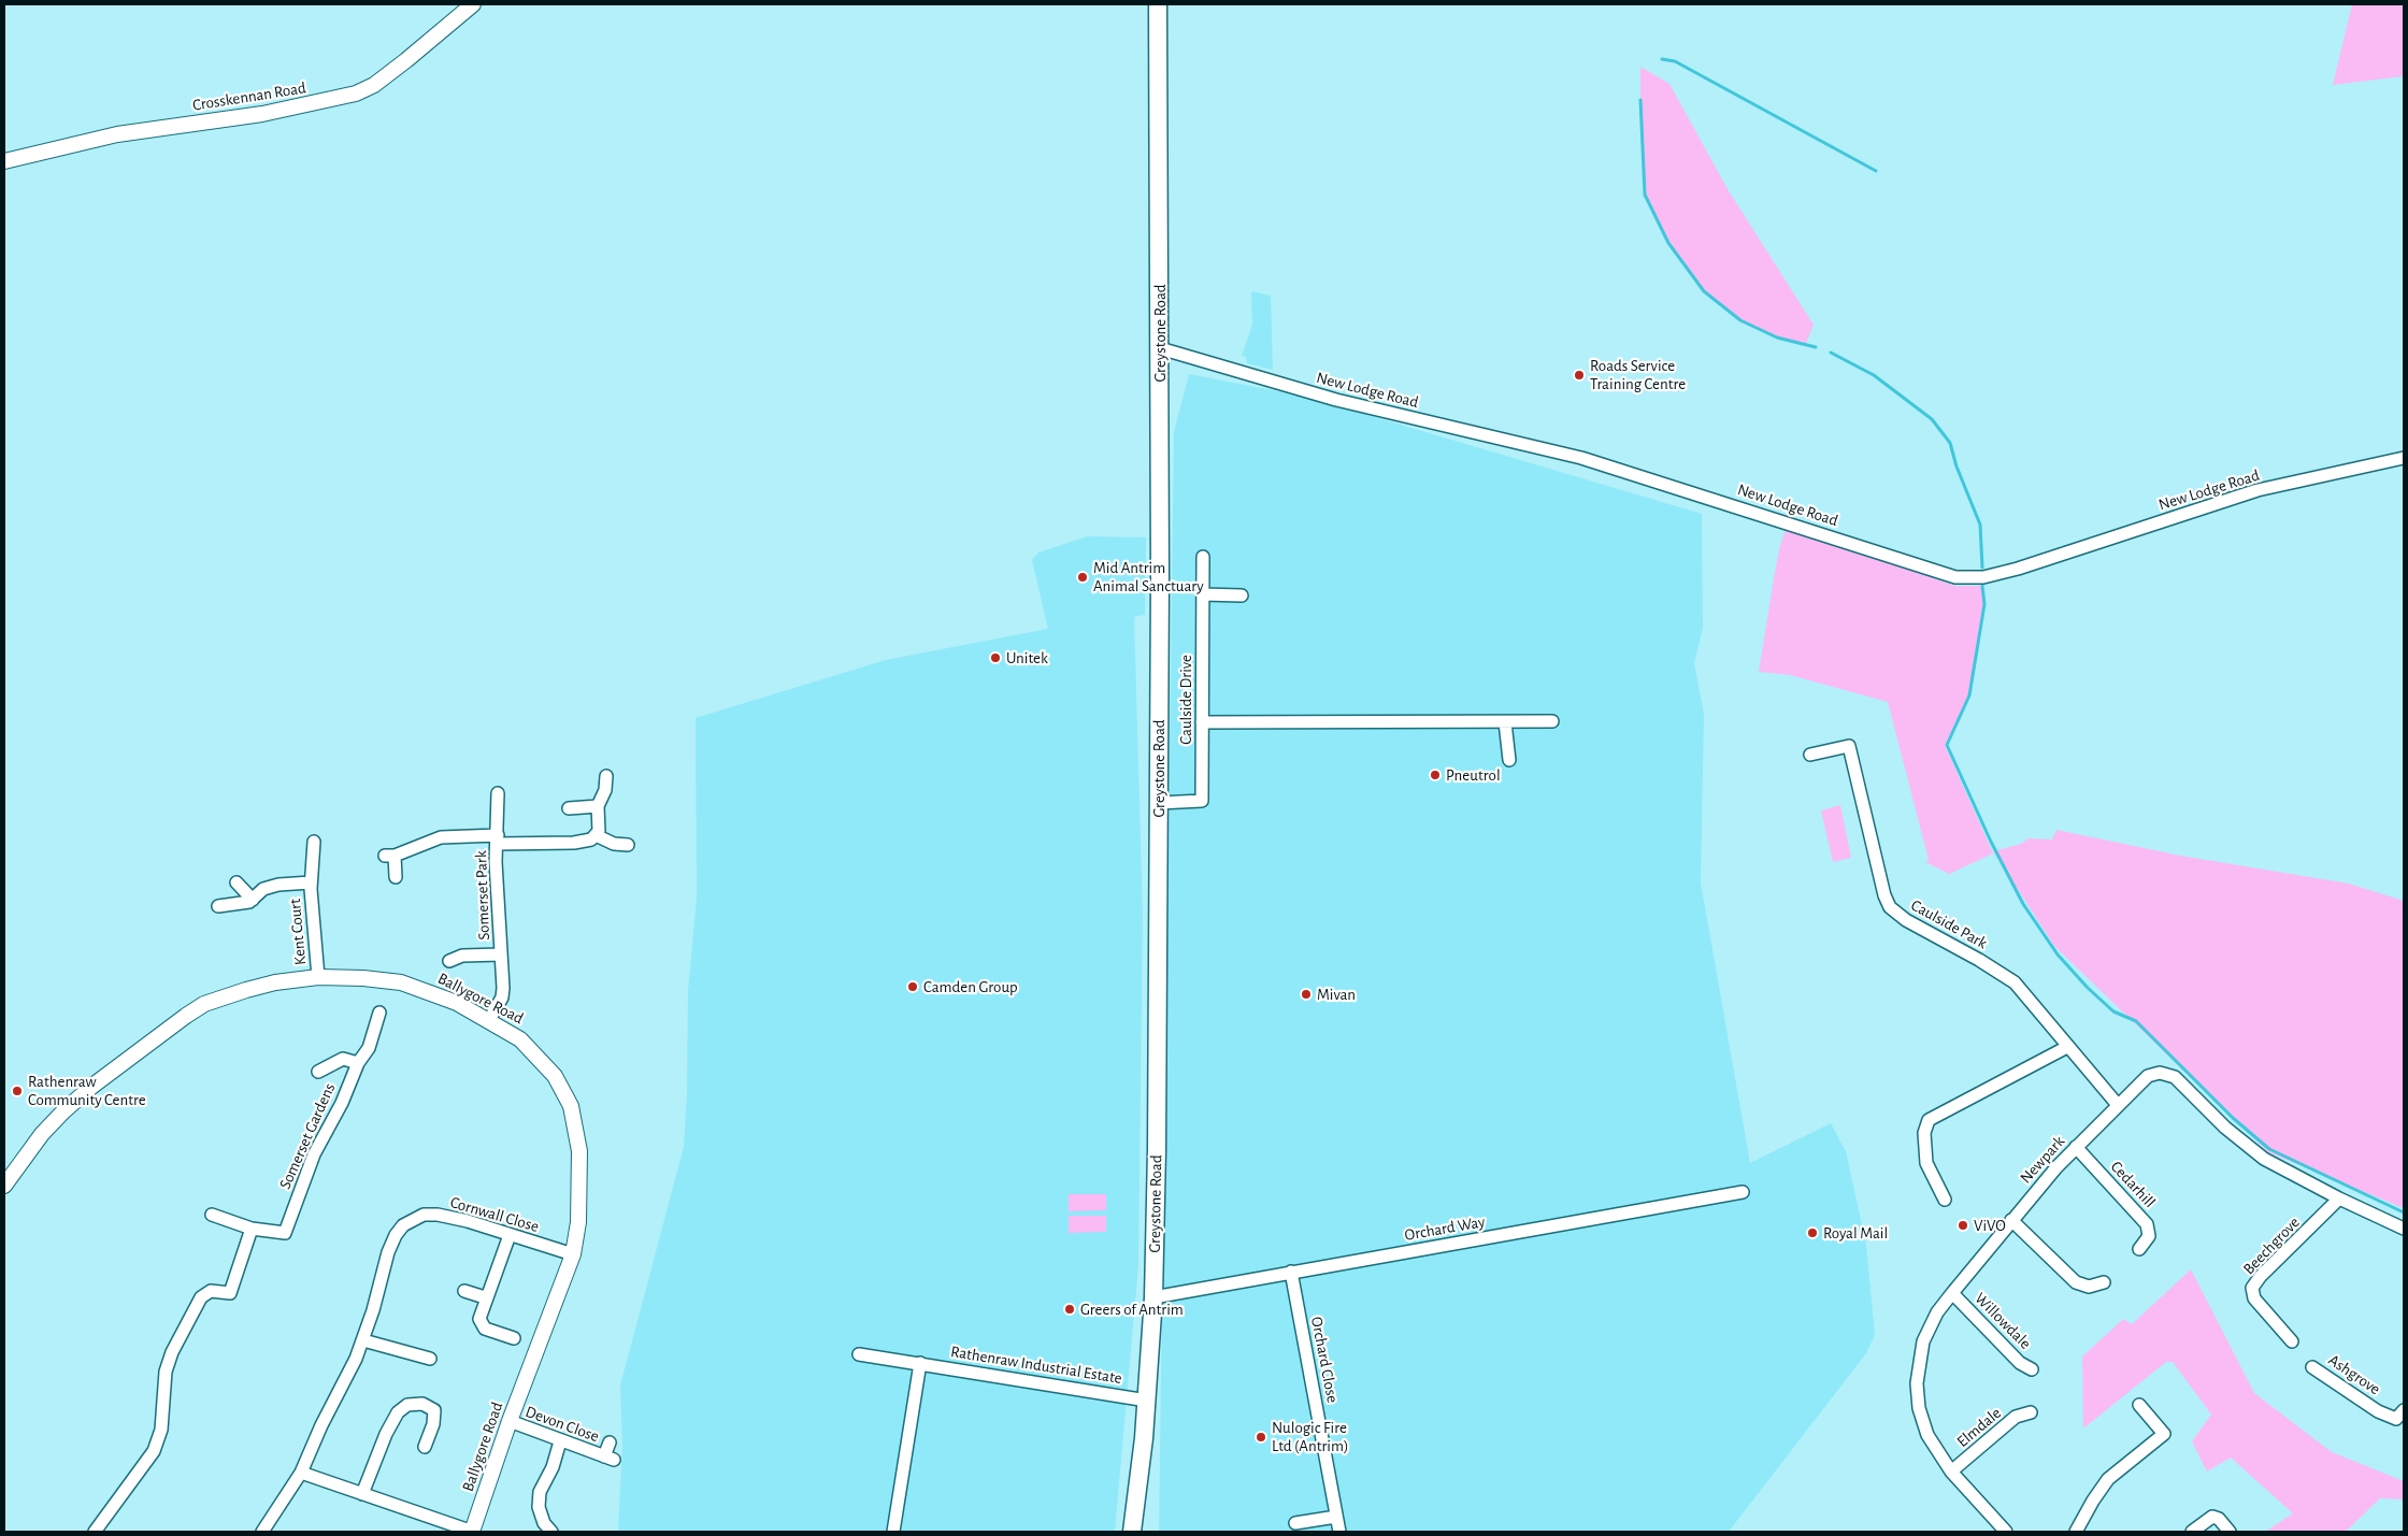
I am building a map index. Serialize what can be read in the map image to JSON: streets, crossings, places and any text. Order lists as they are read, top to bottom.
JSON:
{
  "streets": {
    "main road": ["Greystone Road"],
    "street": [
      "Crosskennan Road",
      "New Lodge Road",
      "Caulside Drive",
      "Somerset Park",
      "Caulside Park",
      "Kent Court",
      "Ballygore Road",
      "Somerset Gardens",
      "Newpark",
      "Cedarhill",
      "Cornwall Close",
      "Orchard Way",
      "Beechgrove",
      "Willowdale",
      "Orchard Close",
      "Rathenraw Industrial Estate",
      "Ashgrove",
      "Devon Close",
      "Elmdale"
    ]
  },
  "crossings": [
    ["Greystone Road", "New Lodge Road"],
    ["Greystone Road", "Caulside Drive"],
    ["Greystone Road", "Orchard Way"],
    ["Greystone Road", "Rathenraw Industrial Estate"],
    ["Somerset Park", "Ballygore Road"],
    ["Caulside Park", "Newpark"],
    ["Kent Court", "Ballygore Road"],
    ["Ballygore Road", "Cornwall Close"],
    ["Ballygore Road", "Devon Close"],
    ["Newpark", "Cedarhill"],
    ["Newpark", "Beechgrove"],
    ["Newpark", "Willowdale"],
    ["Newpark", "Elmdale"],
    ["Orchard Way", "Orchard Close"]
  ],
  "places": [
    "Roads Service Training Centre",
    "Mid Antrim Animal Sanctuary",
    "Unitek",
    "Pneutrol",
    "Camden Group",
    "Mivan",
    "Rathenraw Community Centre",
    "ViVO",
    "Royal Mail",
    "Greers of Antrim",
    "Nulogic Fire Ltd (Antrim)"
  ]
}
